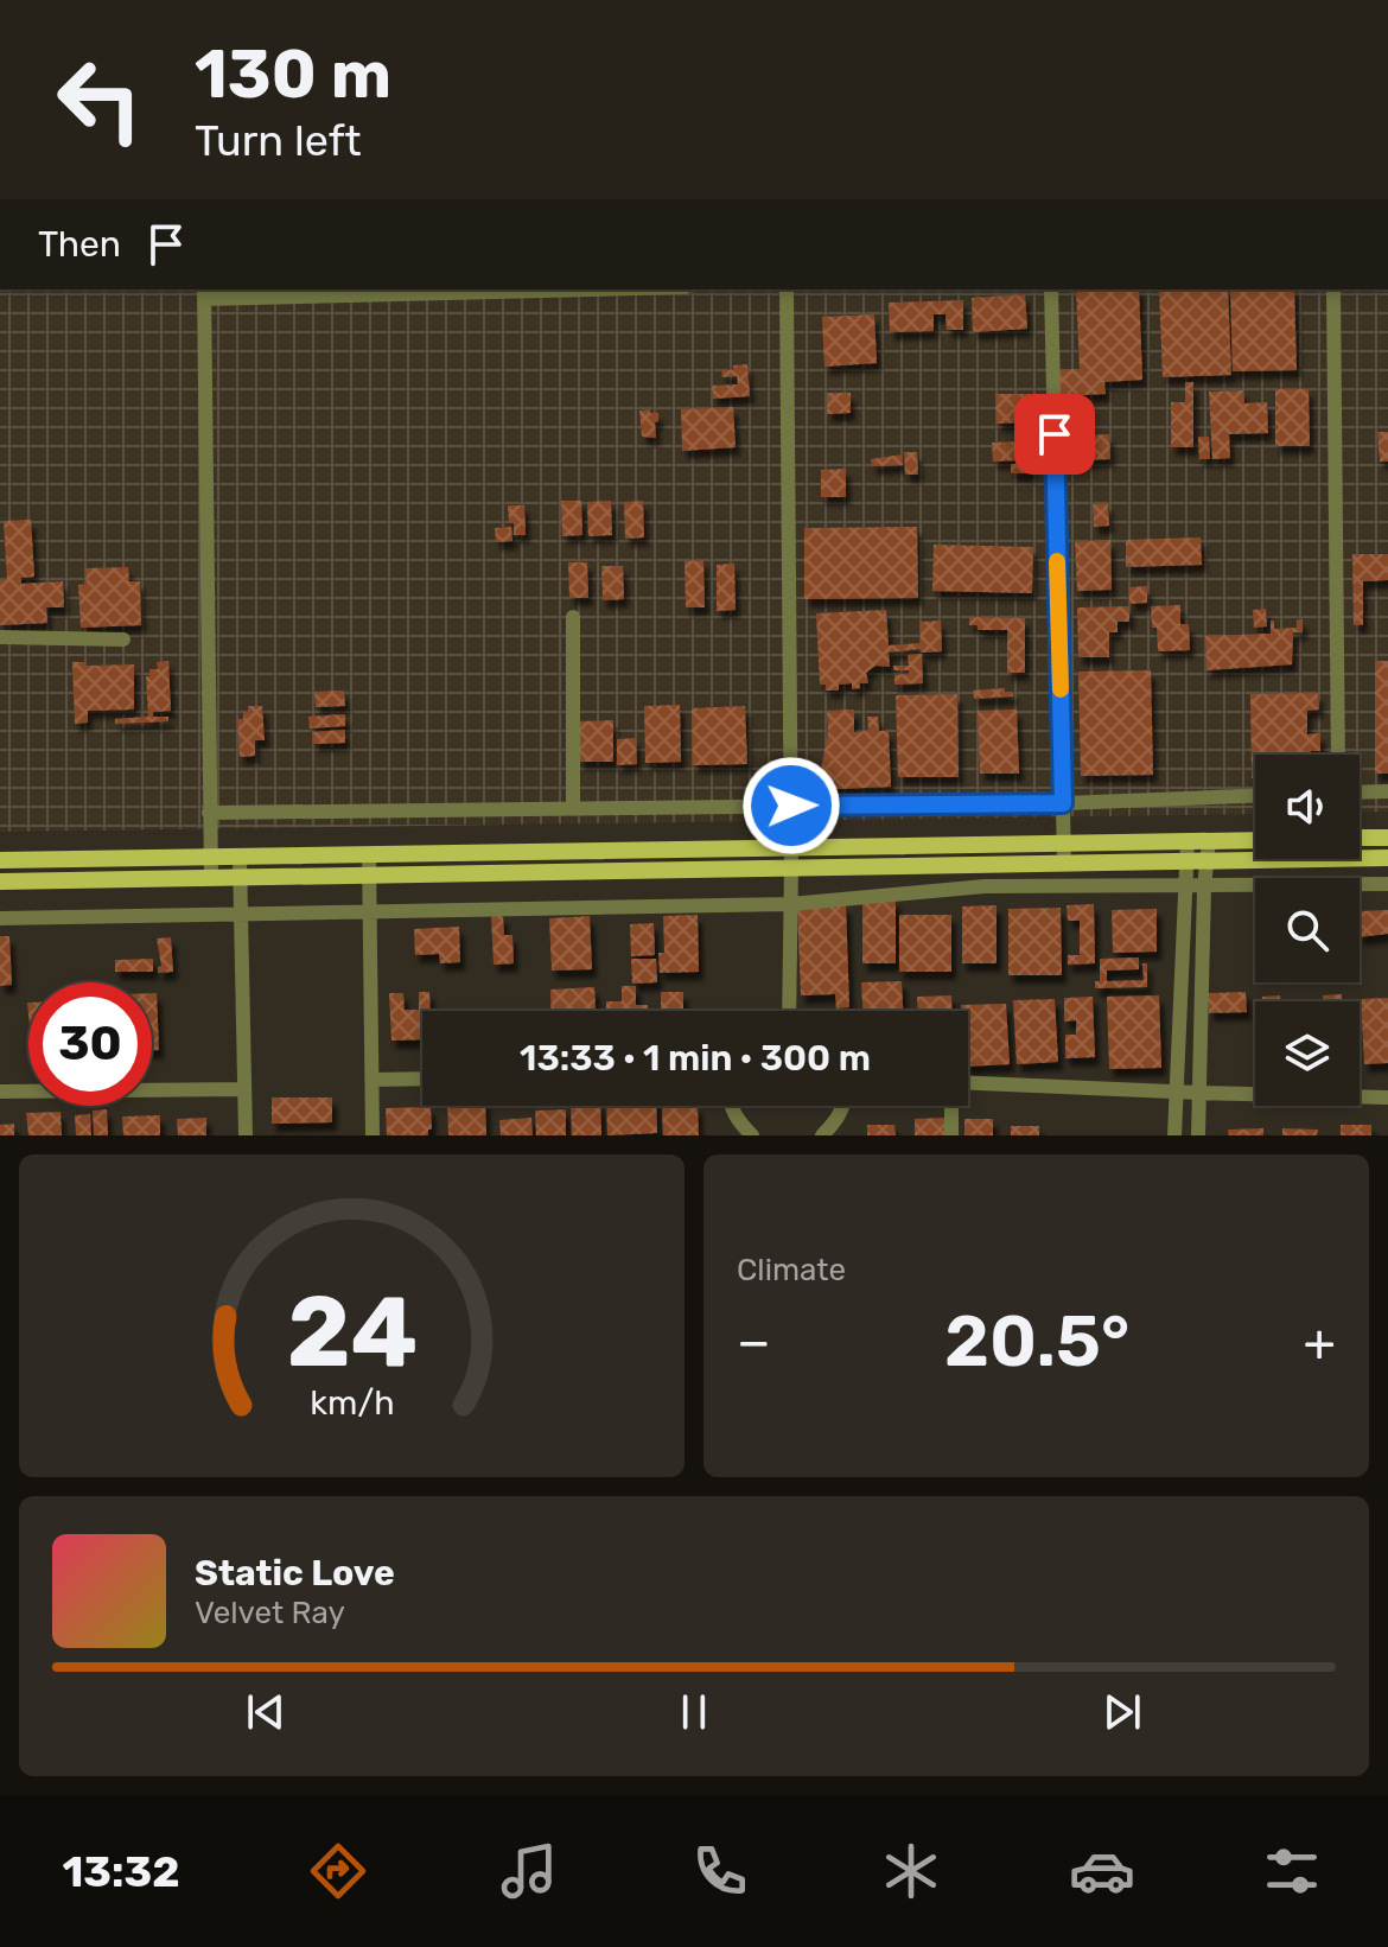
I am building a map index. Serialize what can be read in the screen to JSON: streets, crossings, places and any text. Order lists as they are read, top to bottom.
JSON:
{
  "page": {
    "turn": ["130 m", "Turn left"],
    "then": "Then",
    "limit": "30",
    "trip": "13:33 · 1 min · 300 m",
    "tile": "Climate",
    "heat": ["−", "20.5°", "+"],
    "song": ["Static Love", "Velvet Ray"],
    "tabs": "13:32",
    "gauge": ["24", "km/h"]
  }
}
